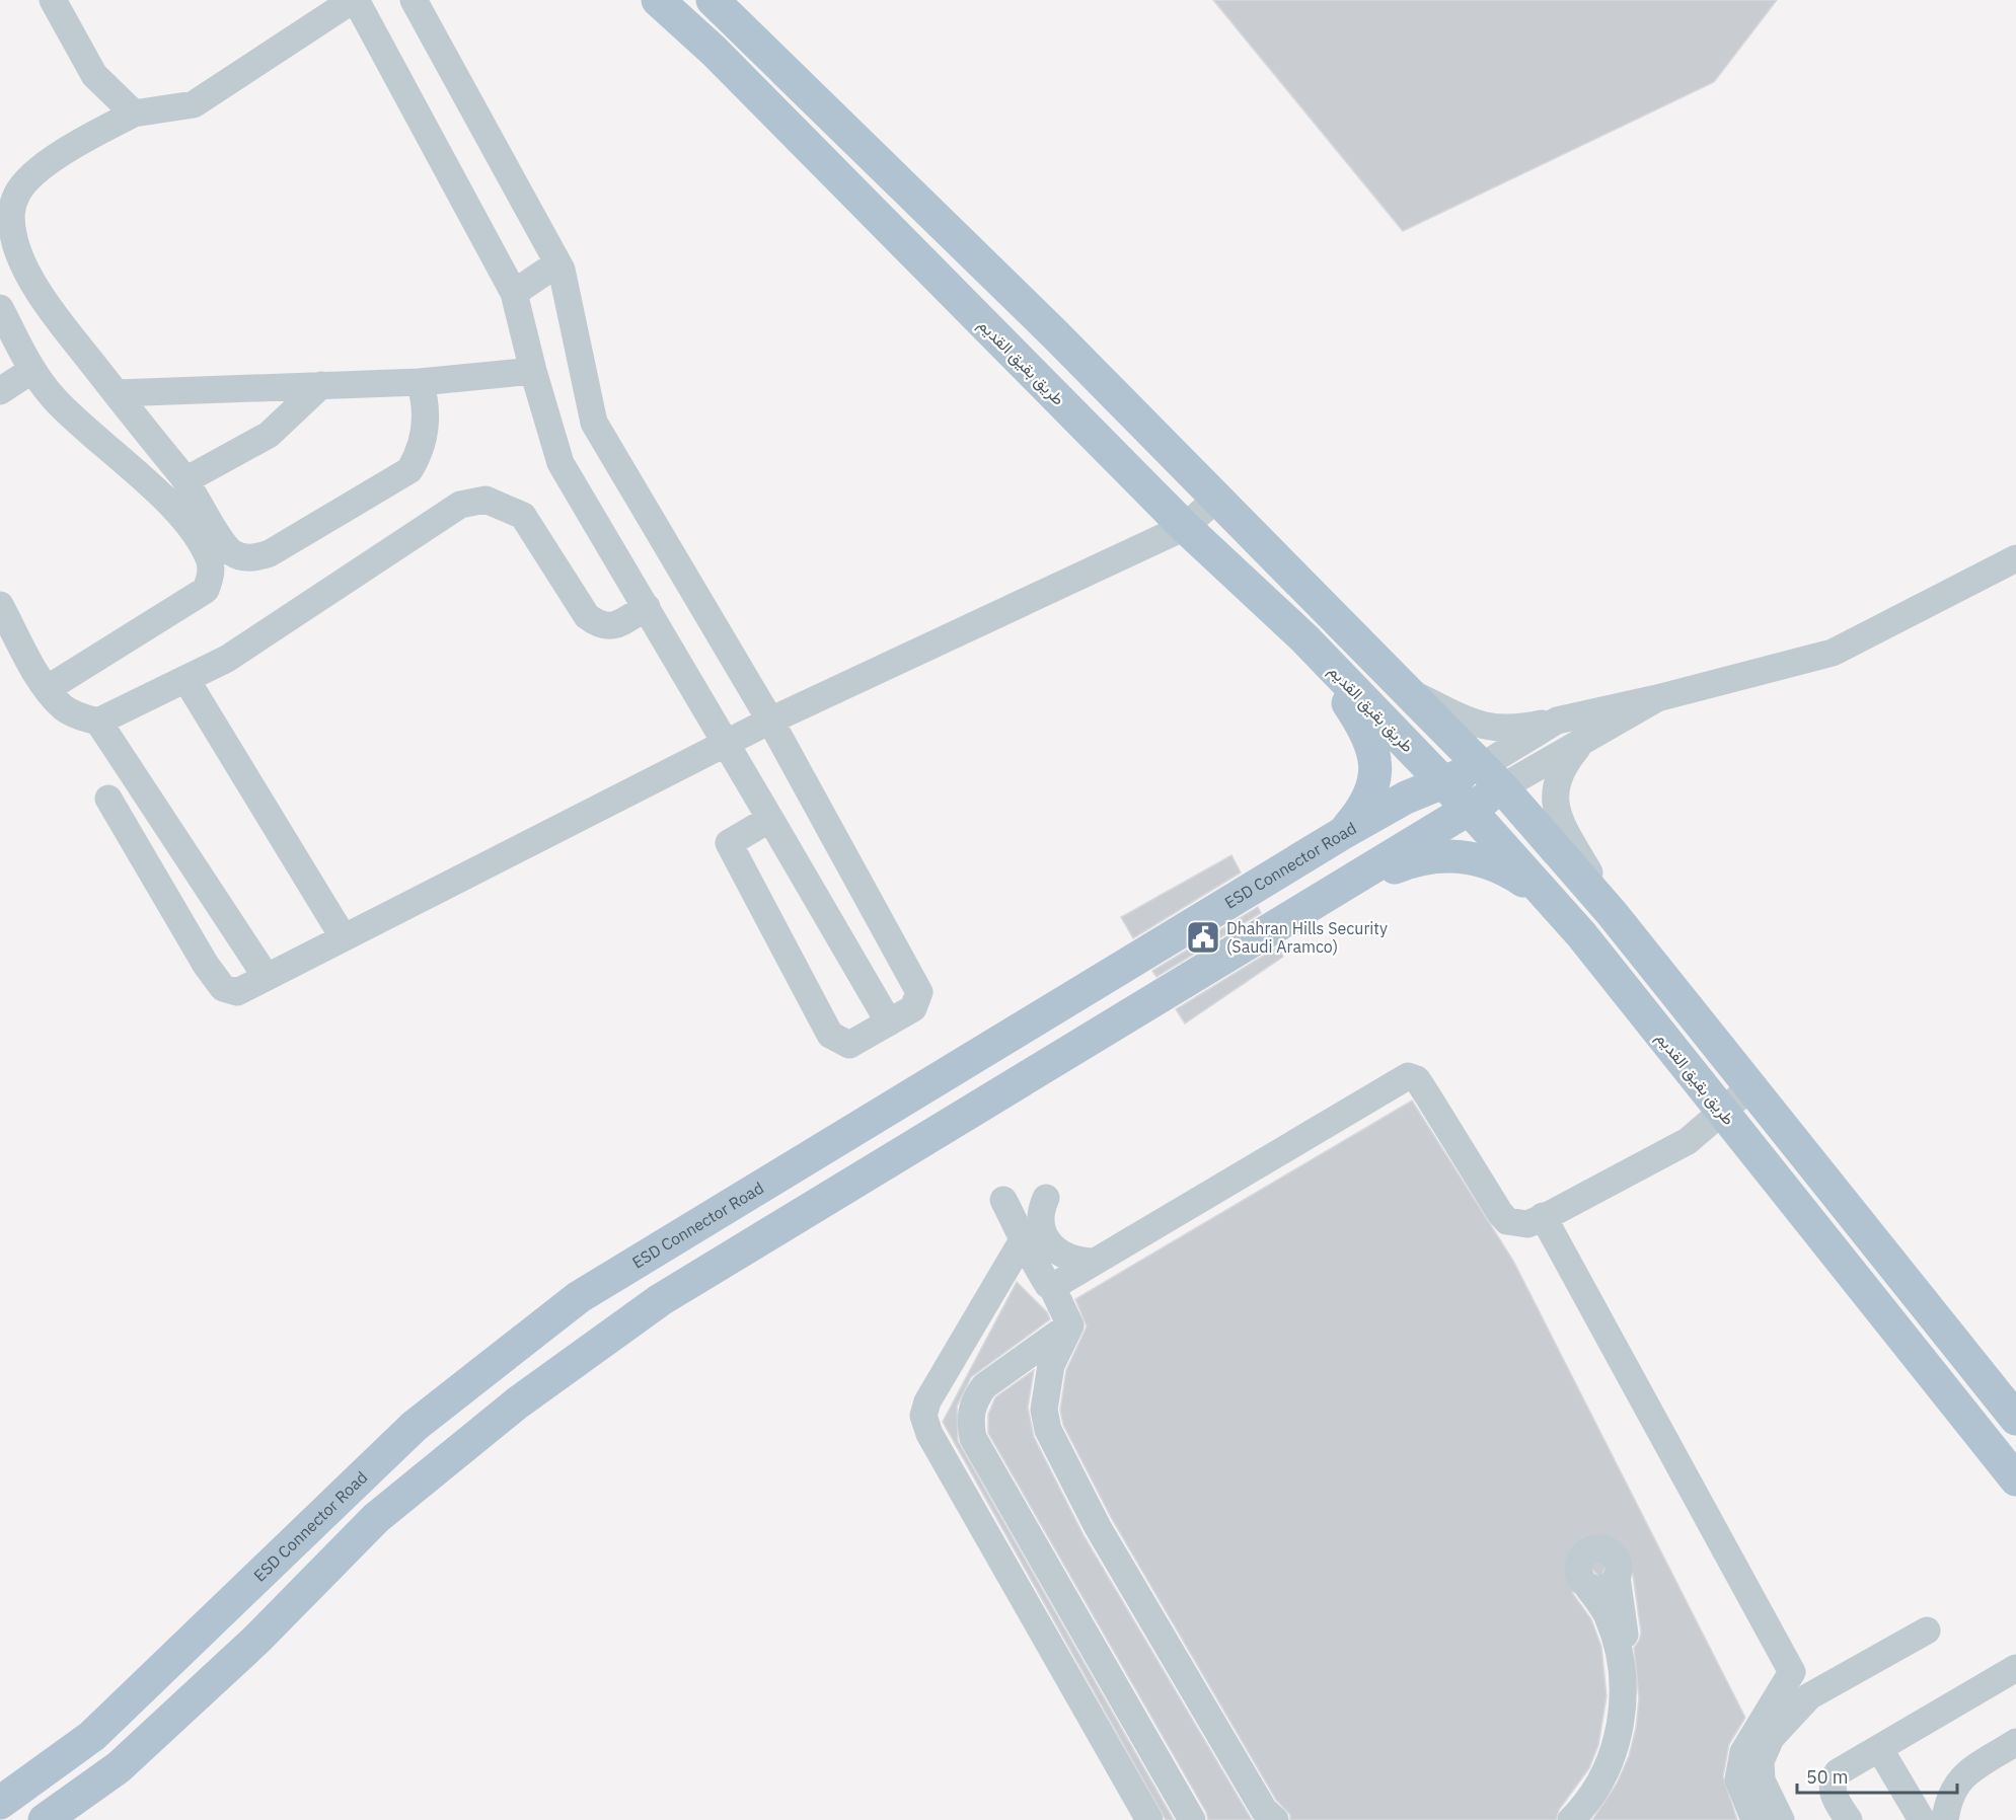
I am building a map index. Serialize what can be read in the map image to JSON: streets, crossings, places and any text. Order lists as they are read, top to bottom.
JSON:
{
  "streets": {
    "main road": ["طريق بقيق القديم", "ESD Connector Road"]
  },
  "crossings": [
    ["طريق بقيق القديم", "ESD Connector Road"]
  ],
  "places": {
    "public building": ["Dhahran Hills Security (Saudi Aramco)"]
  },
  "scale_bar": "50 m"
}
